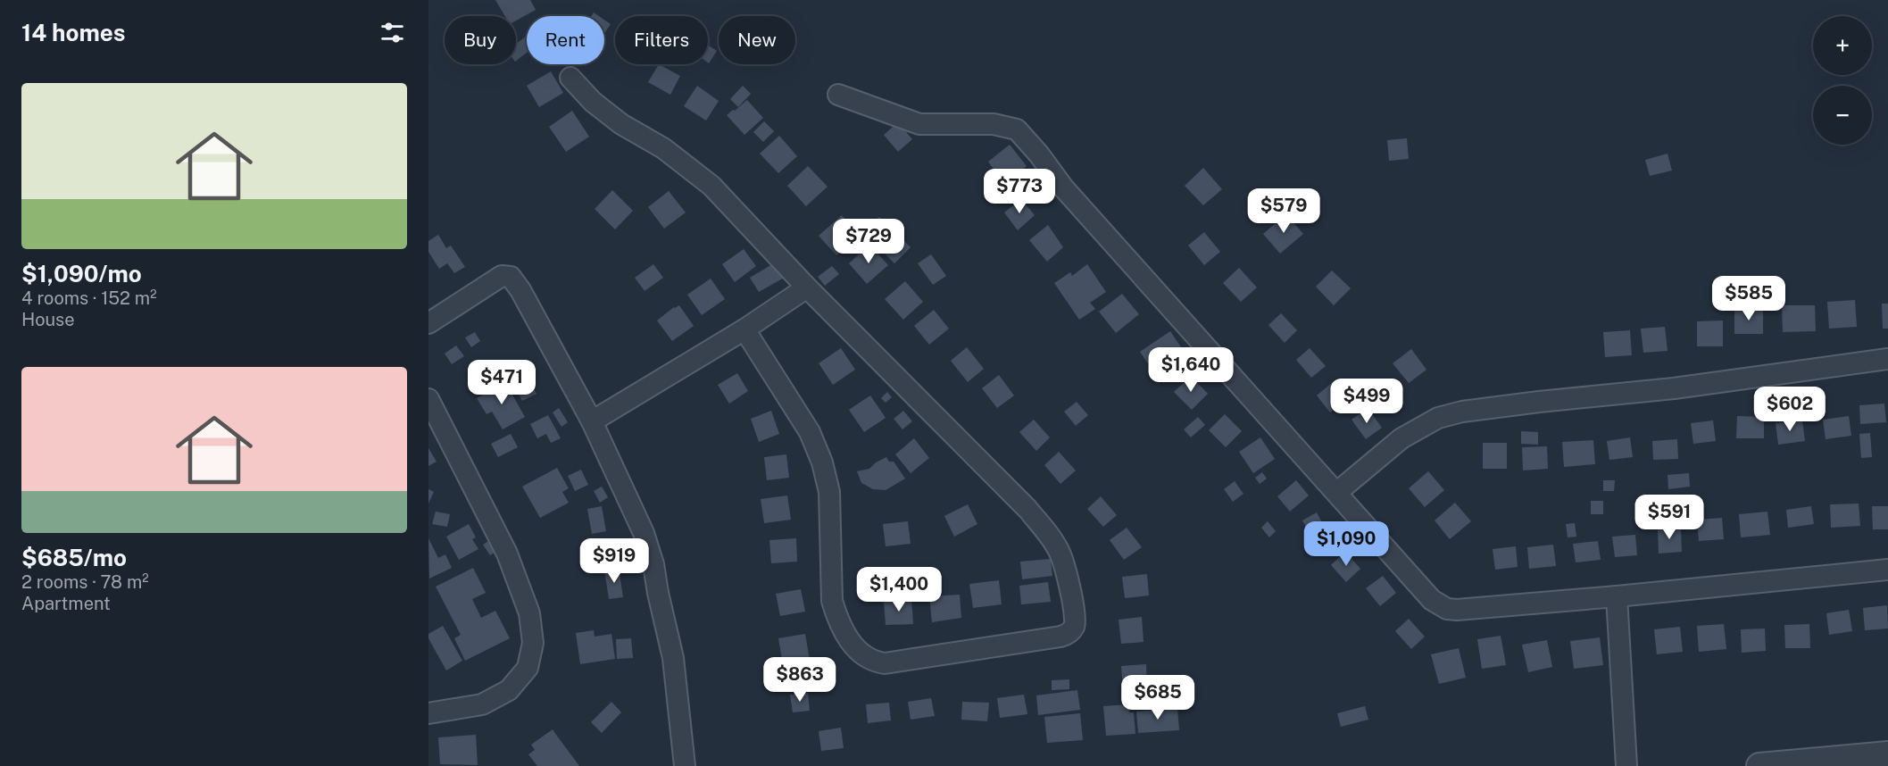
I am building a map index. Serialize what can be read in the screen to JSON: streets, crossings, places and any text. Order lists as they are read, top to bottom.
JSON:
{
  "page": {
    "heading": "14 homes",
    "map_buttons": ["+", "−"],
    "chip": [
      "Buy",
      "Rent",
      "Filters",
      "New"
    ],
    "list": [
      {
        "name": "$1,090/mo",
        "note": "4 rooms · 152 m² · House"
      },
      {
        "name": "$685/mo",
        "note": "2 rooms · 78 m² · Apartment"
      }
    ],
    "price": [
      "$773",
      "$579",
      "$729",
      "$585",
      "$1,640",
      "$471",
      "$499",
      "$602",
      "$591",
      "$1,090",
      "$919",
      "$1,400",
      "$863",
      "$685"
    ]
  }
}
